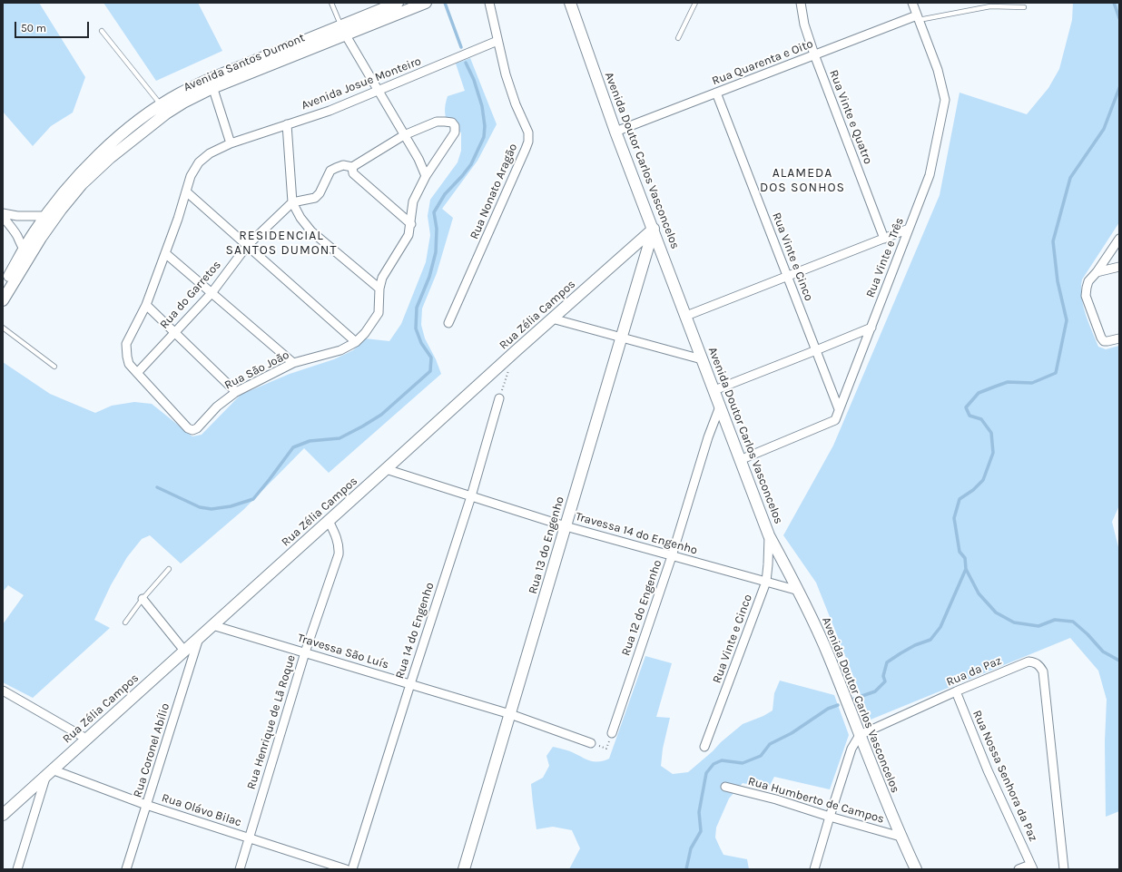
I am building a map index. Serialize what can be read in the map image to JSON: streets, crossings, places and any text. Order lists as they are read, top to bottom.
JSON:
{
  "streets": {
    "main road": [
      "Avenida Santos Dumont",
      "Avenida Doutor Carlos Vasconcelos",
      "Rua Zélia Campos",
      "Rua 13 do Engenho"
    ],
    "street": [
      "Rua Quarenta e Oito",
      "Avenida Josue Monteiro",
      "Rua Vinte e Quatro",
      "Rua Nonato Aragão",
      "Rua Vinte e Cinco",
      "Rua Vinte e Três",
      "Rua do Garretos",
      "Rua São João",
      "Travessa 14 do Engenho",
      "Rua 12 do Engenho",
      "Rua 14 do Engenho",
      "Travessa São Luís",
      "Rua da Paz",
      "Rua Henrique de Lã Roque",
      "Rua Coronel Abílio",
      "Rua Nossa Senhora da Paz",
      "Rua Humberto de Campos",
      "Rua Olávo Bilac"
    ]
  },
  "crossings": [
    ["Rua Quarenta e Oito", "Rua Vinte e Quatro"],
    ["Rua Quarenta e Oito", "Avenida Doutor Carlos Vasconcelos"],
    ["Rua Quarenta e Oito", "Rua Vinte e Cinco"],
    ["Rua Quarenta e Oito", "Rua Vinte e Três"],
    ["Avenida Josue Monteiro", "Rua Nonato Aragão"],
    ["Avenida Josue Monteiro", "Rua São João"],
    ["Avenida Doutor Carlos Vasconcelos", "Rua Vinte e Cinco"],
    ["Avenida Doutor Carlos Vasconcelos", "Rua Vinte e Três"],
    ["Avenida Doutor Carlos Vasconcelos", "Rua Zélia Campos"],
    ["Avenida Doutor Carlos Vasconcelos", "Travessa 14 do Engenho"],
    ["Avenida Doutor Carlos Vasconcelos", "Rua 13 do Engenho"],
    ["Avenida Doutor Carlos Vasconcelos", "Rua 12 do Engenho"],
    ["Avenida Doutor Carlos Vasconcelos", "Rua da Paz"],
    ["Avenida Doutor Carlos Vasconcelos", "Rua Humberto de Campos"],
    ["Rua Vinte e Cinco", "Rua Vinte e Três"],
    ["Rua Vinte e Cinco", "Travessa 14 do Engenho"],
    ["Rua do Garretos", "Rua São João"],
    ["Rua Zélia Campos", "Travessa 14 do Engenho"],
    ["Rua Zélia Campos", "Rua 13 do Engenho"],
    ["Rua Zélia Campos", "Travessa São Luís"],
    ["Rua Zélia Campos", "Rua Henrique de Lã Roque"],
    ["Rua Zélia Campos", "Rua Coronel Abílio"],
    ["Rua Zélia Campos", "Rua Olávo Bilac"],
    ["Travessa 14 do Engenho", "Rua 13 do Engenho"],
    ["Travessa 14 do Engenho", "Rua 12 do Engenho"],
    ["Travessa 14 do Engenho", "Rua 14 do Engenho"],
    ["Rua 13 do Engenho", "Travessa São Luís"],
    ["Rua 14 do Engenho", "Travessa São Luís"],
    ["Travessa São Luís", "Rua Henrique de Lã Roque"],
    ["Rua da Paz", "Rua Nossa Senhora da Paz"],
    ["Rua Henrique de Lã Roque", "Rua Olávo Bilac"],
    ["Rua Coronel Abílio", "Rua Olávo Bilac"]
  ],
  "districts": ["ALAMEDA DOS SONHOS", "RESIDENCIAL SANTOS DUMONT"],
  "scale_bar": "50 m"
}
